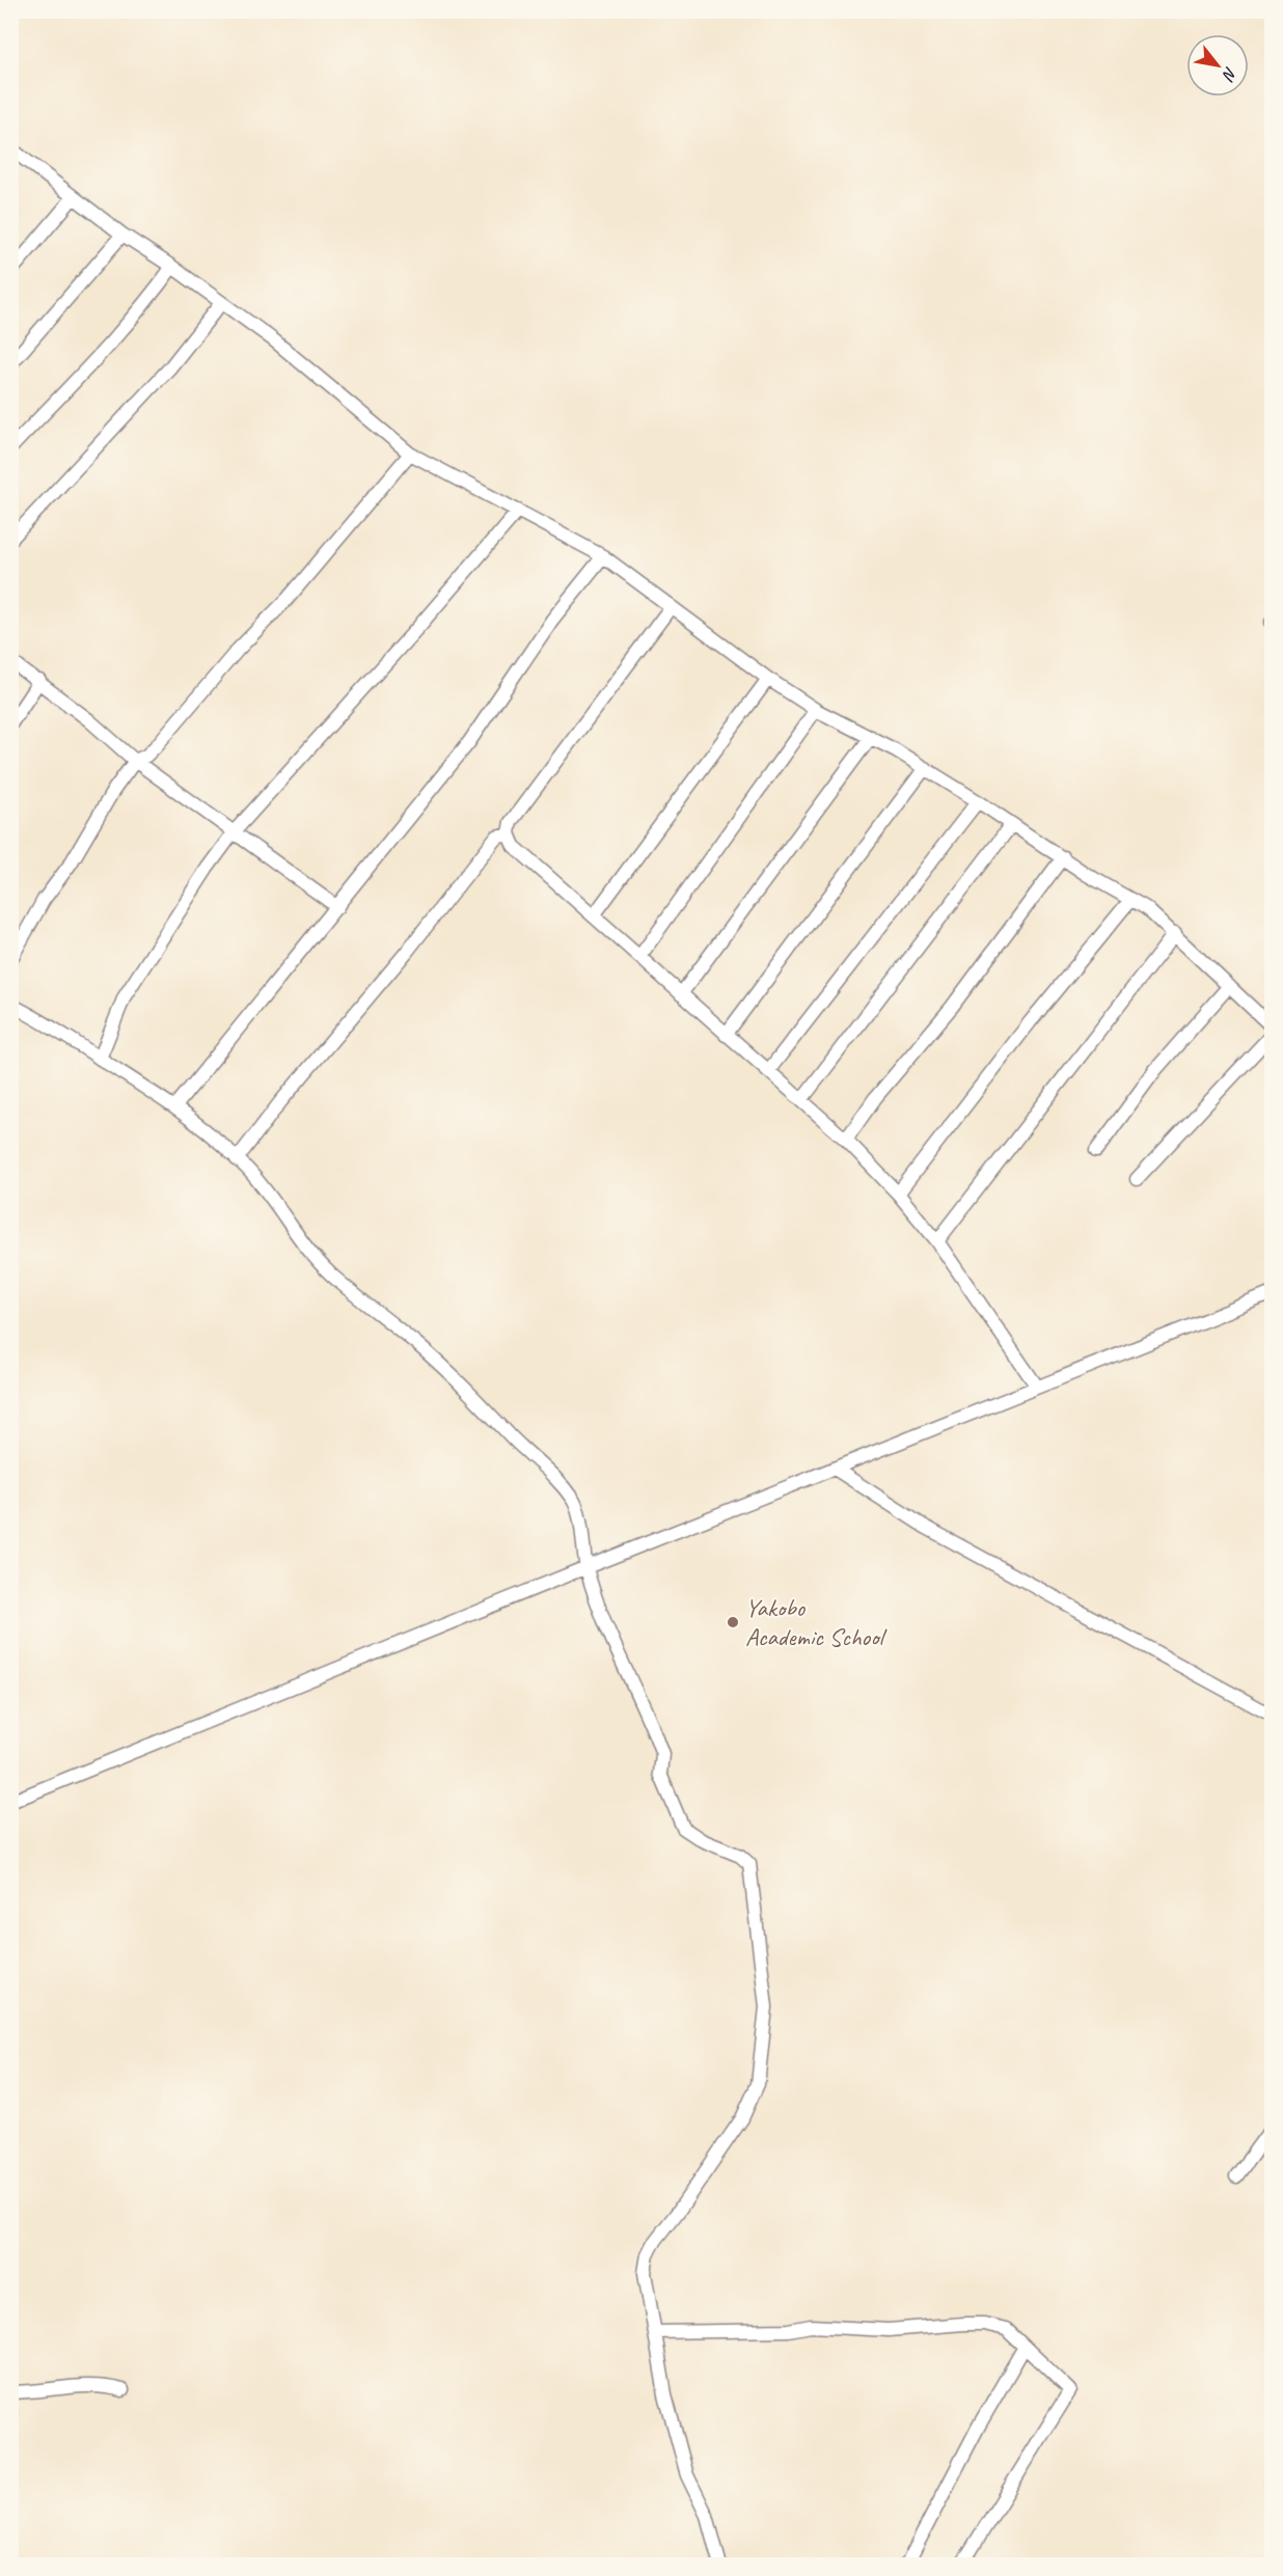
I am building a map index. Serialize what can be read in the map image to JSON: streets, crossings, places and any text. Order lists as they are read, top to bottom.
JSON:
{
  "places": ["Yakobo Academic School"],
  "north": "bottom right"
}
